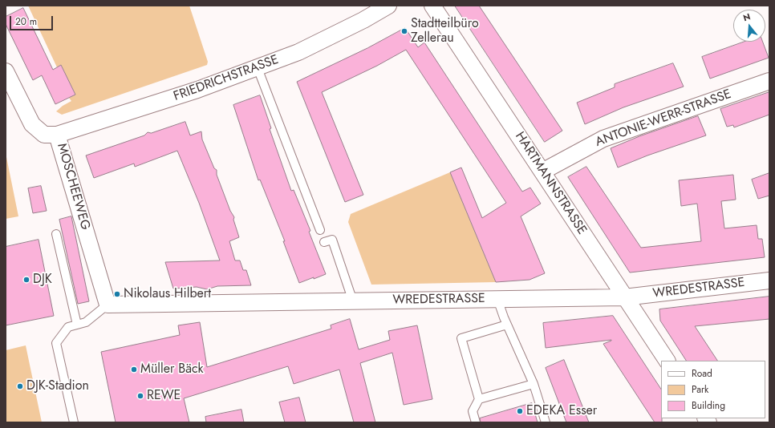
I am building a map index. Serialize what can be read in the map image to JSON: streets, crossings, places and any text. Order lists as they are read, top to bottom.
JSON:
{
  "streets": {
    "street": [
      "FRIEDRICHSTRASSE",
      "ANTONIE-WERR-STRASSE",
      "HARTMANNSTRASSE",
      "MOSCHEEWEG",
      "WREDESTRASSE"
    ]
  },
  "crossings": [
    ["FRIEDRICHSTRASSE", "MOSCHEEWEG"],
    ["ANTONIE-WERR-STRASSE", "HARTMANNSTRASSE"],
    ["HARTMANNSTRASSE", "WREDESTRASSE"],
    ["MOSCHEEWEG", "WREDESTRASSE"]
  ],
  "places": [
    "Stadtteilbüro Zellerau",
    "DJK",
    "Nikolaus Hilbert",
    "Müller Bäck",
    "DJK-Stadion",
    "REWE",
    "EDEKA Esser"
  ],
  "legend": ["Road", "Park", "Building"],
  "scale_bar": "20 m",
  "north": "top"
}
